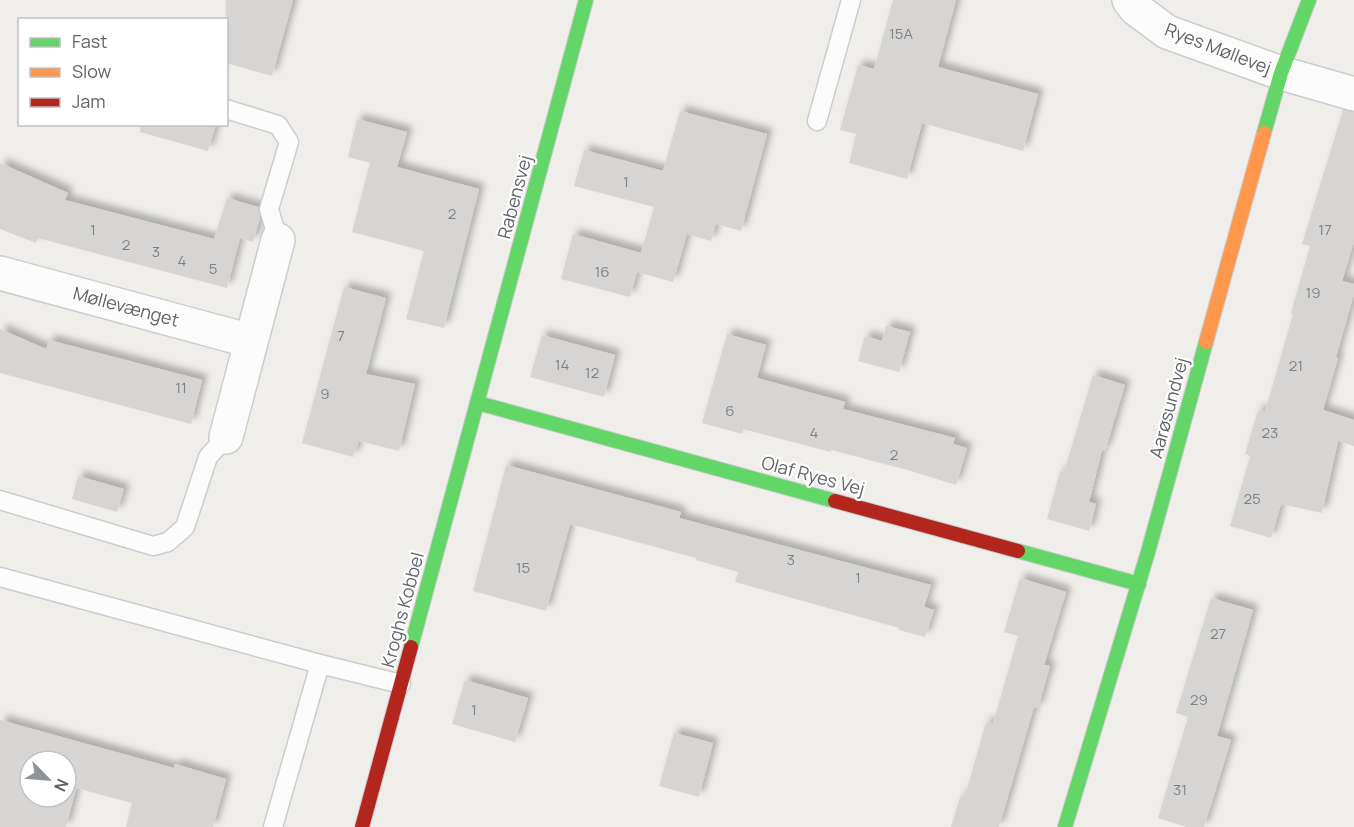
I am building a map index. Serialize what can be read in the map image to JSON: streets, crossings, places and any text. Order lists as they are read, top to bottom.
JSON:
{
  "streets": {
    "street": [
      "Ryes Møllevej",
      "Rabensvej",
      "Møllevænget",
      "Aarøsundvej",
      "Olaf Ryes Vej",
      "Kroghs Kobbel"
    ]
  },
  "crossings": [
    ["Ryes Møllevej", "Aarøsundvej"],
    ["Rabensvej", "Olaf Ryes Vej"],
    ["Rabensvej", "Kroghs Kobbel"],
    ["Aarøsundvej", "Olaf Ryes Vej"],
    ["Olaf Ryes Vej", "Kroghs Kobbel"]
  ],
  "house_numbers": [
    "15A",
    "1",
    "2",
    "1",
    "17",
    "2",
    "3",
    "4",
    "5",
    "16",
    "19",
    "7",
    "14",
    "21",
    "12",
    "11",
    "9",
    "6",
    "4",
    "23",
    "2",
    "25",
    "3",
    "15",
    "1",
    "27",
    "29",
    "1",
    "31"
  ],
  "legend": ["Fast", "Slow", "Jam"],
  "north": "bottom right"
}
